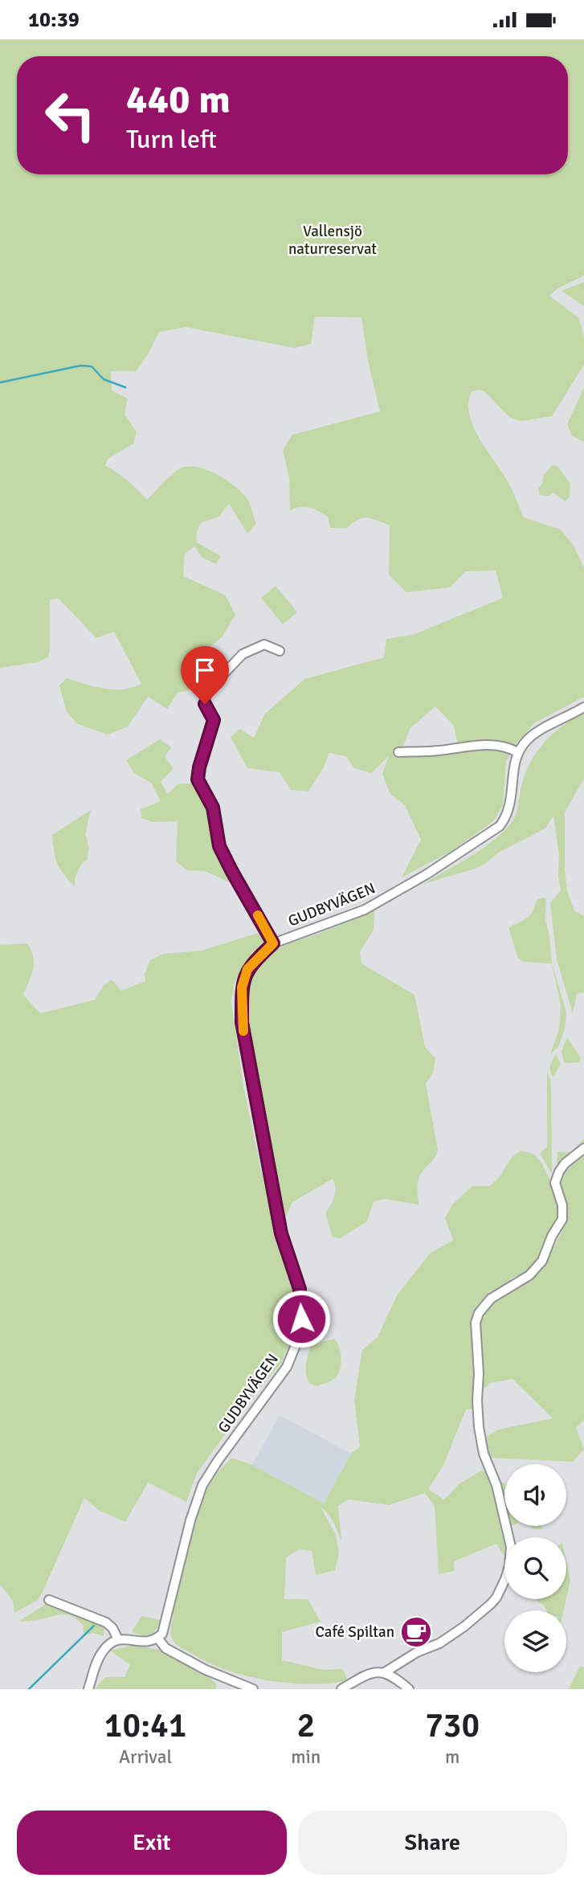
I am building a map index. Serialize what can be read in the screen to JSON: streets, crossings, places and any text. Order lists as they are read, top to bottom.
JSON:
{
  "streets": {
    "street": ["GUDBYVÄGEN"]
  },
  "parks": ["Vallensjö naturreservat"],
  "places": {
    "cafe": ["Café Spiltan"]
  },
  "page": {
    "status": "10:39",
    "turn": ["440 m", "Turn left"],
    "eta": [
      "10:41",
      "Arrival",
      "2",
      "min",
      "730",
      "m"
    ],
    "buttons": ["Exit", "Share"]
  }
}
